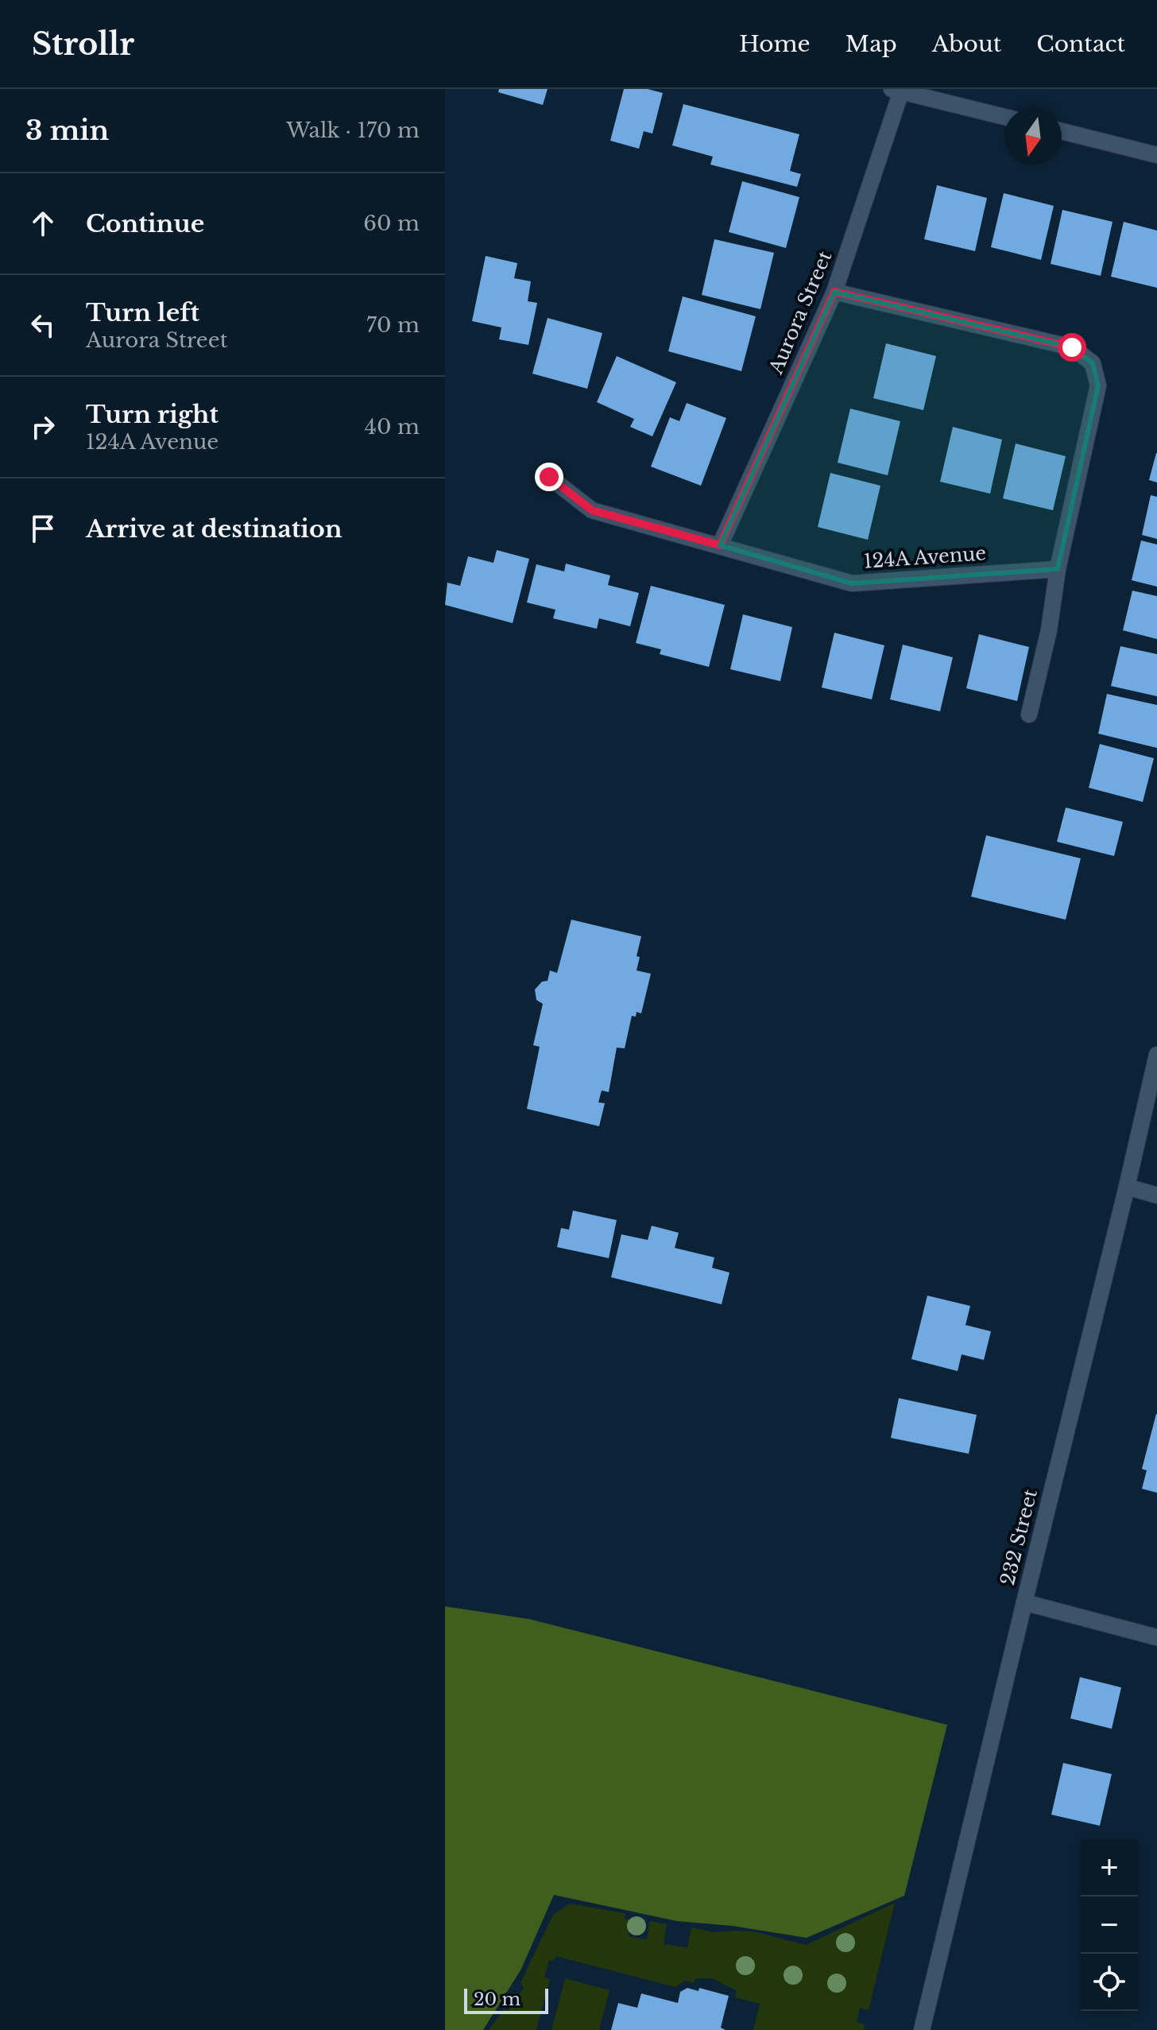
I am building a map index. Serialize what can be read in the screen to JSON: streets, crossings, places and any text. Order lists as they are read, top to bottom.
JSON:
{
  "streets": {
    "street": ["Aurora Street", "124A Avenue", "232 Street"]
  },
  "crossings": [
    ["Aurora Street", "124A Avenue"]
  ],
  "scale_bar": "20 m",
  "north": "bottom",
  "page": {
    "header": "Strollr",
    "nav": [
      "Home",
      "Map",
      "About",
      "Contact"
    ],
    "heading": ["3 min", "Walk · 170 m"],
    "list": [
      ["Continue", "60 m"],
      ["Turn left", "Aurora Street", "70 m"],
      ["Turn right", "124A Avenue", "40 m"],
      "Arrive at destination"
    ],
    "map_buttons": ["+", "−"],
    "scale": "20 m"
  }
}
